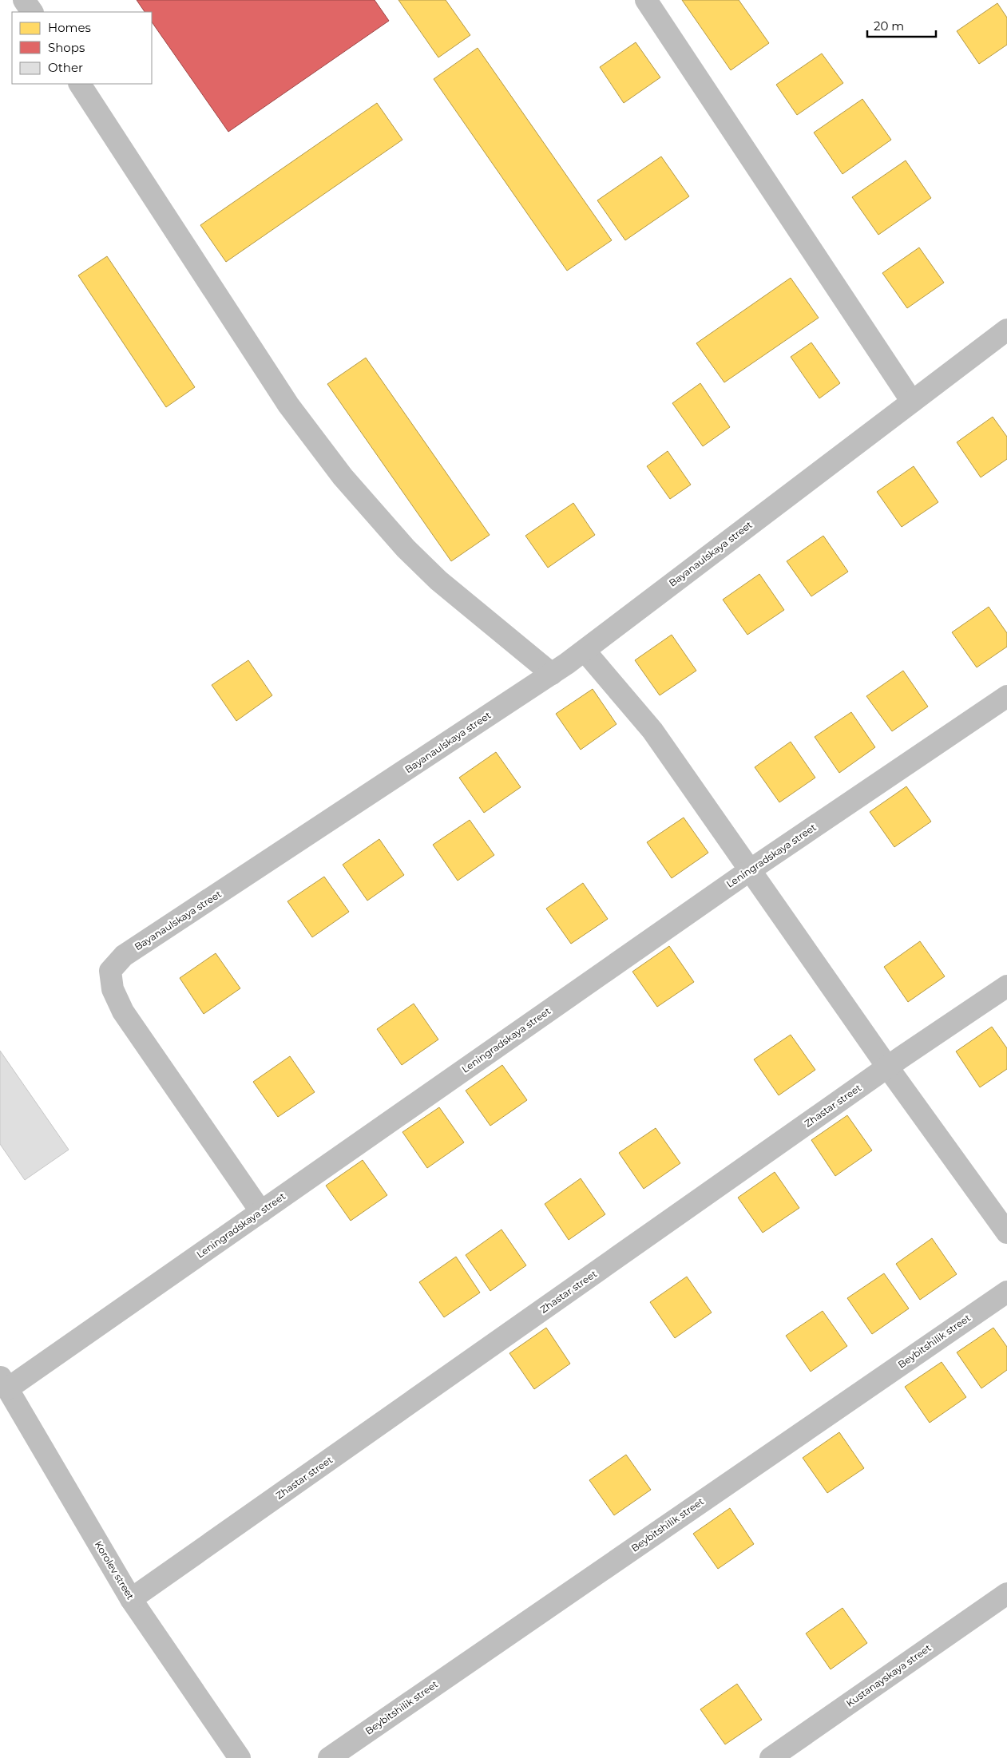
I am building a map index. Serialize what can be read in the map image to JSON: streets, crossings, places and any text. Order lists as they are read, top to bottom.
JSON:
{
  "streets": {
    "street": [
      "Bayanaulskaya street",
      "Leningradskaya street",
      "Zhastar street",
      "Beybitshilik street",
      "Korolev street",
      "Kustanayskaya street"
    ]
  },
  "crossings": [
    ["Bayanaulskaya street", "Leningradskaya street"],
    ["Leningradskaya street", "Korolev street"],
    ["Zhastar street", "Korolev street"]
  ],
  "legend": ["Homes", "Shops", "Other"],
  "scale_bar": "20 m"
}
